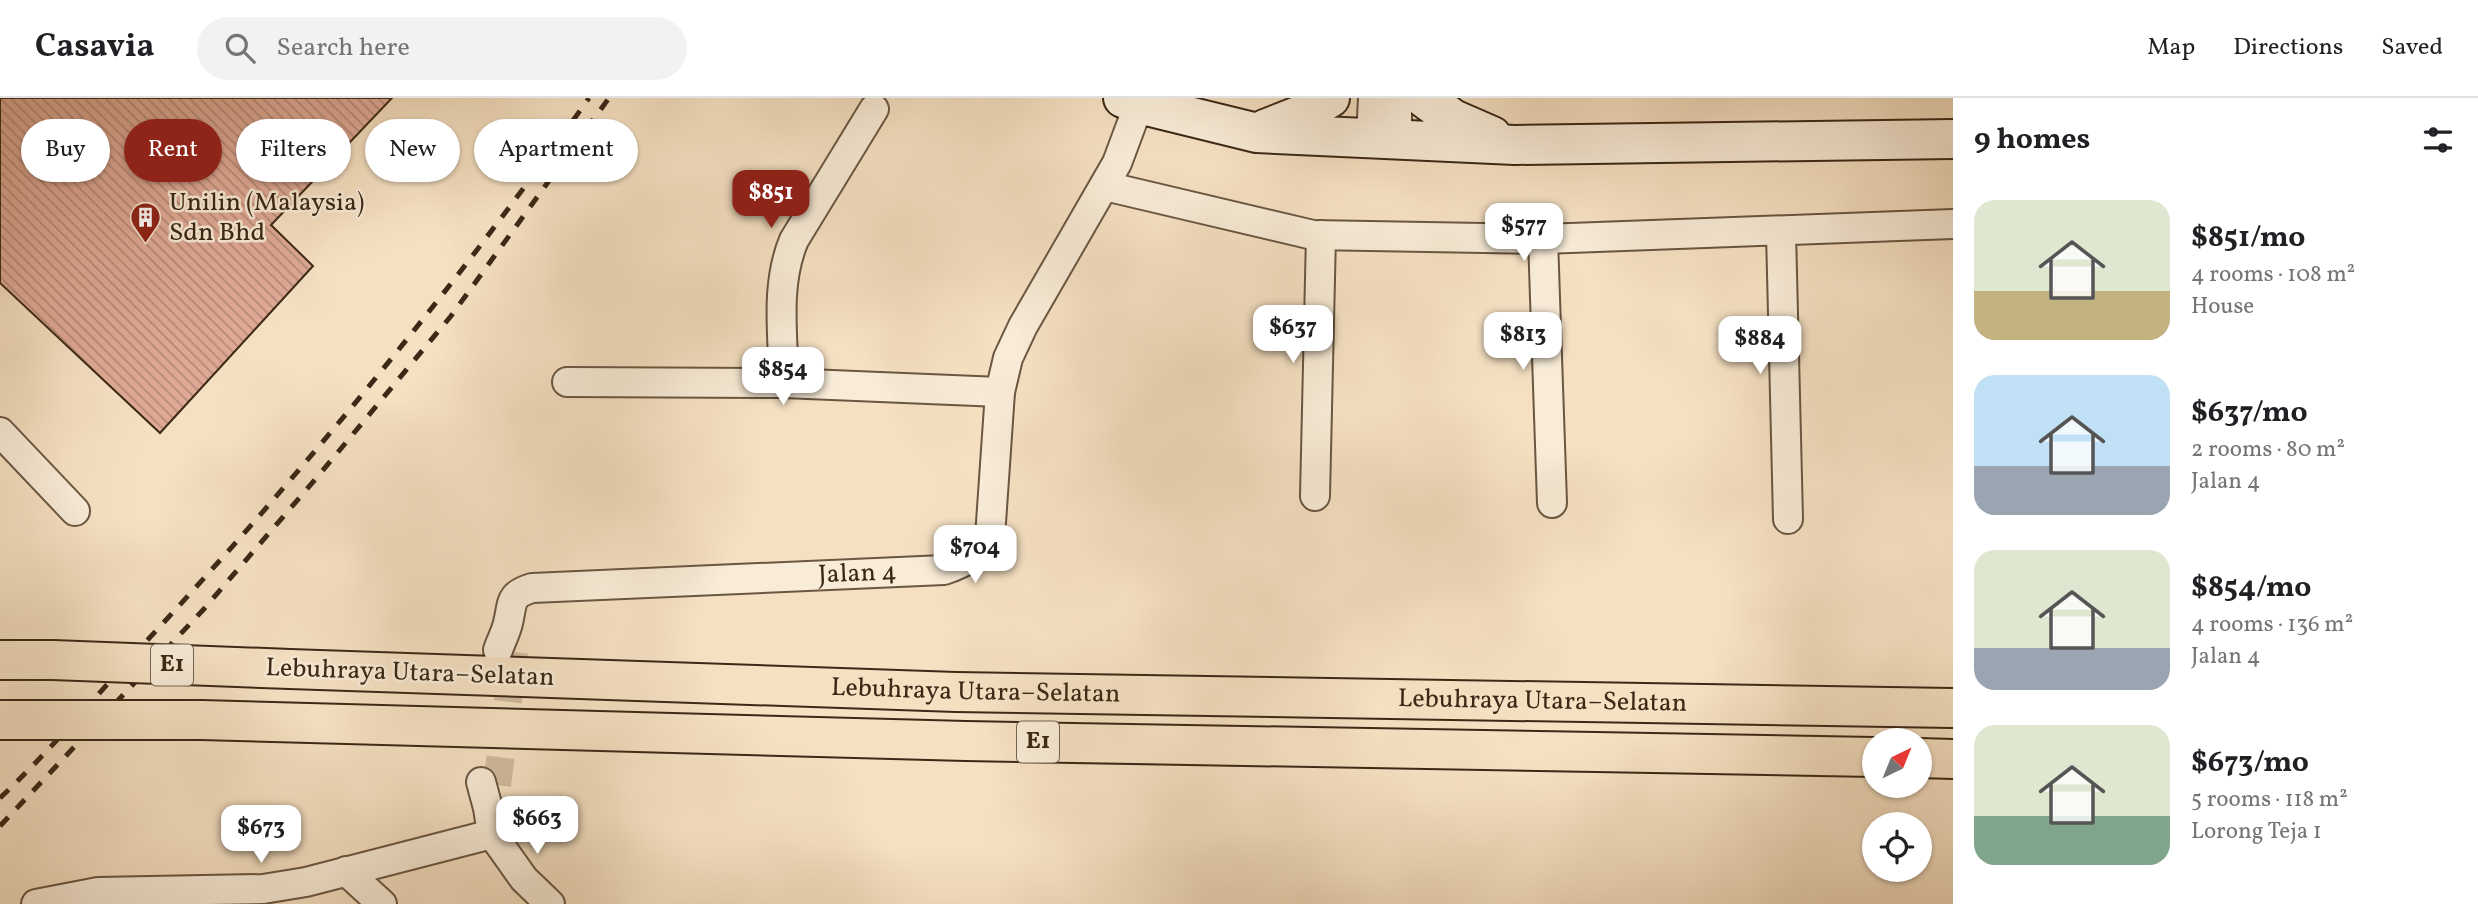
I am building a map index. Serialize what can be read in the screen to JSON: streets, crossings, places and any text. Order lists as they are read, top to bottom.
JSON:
{
  "streets": {
    "highway": ["E1", "Lebuhraya Utara–Selatan"],
    "street": ["Jalan 4"]
  },
  "places": {
    "building": ["Unilin (Malaysia) Sdn Bhd"]
  },
  "north": "top right",
  "page": {
    "header": "Casavia",
    "search": "Search here",
    "nav": ["Map", "Directions", "Saved"],
    "heading": "9 homes",
    "chip": [
      "Buy",
      "Rent",
      "Filters",
      "New",
      "Apartment"
    ],
    "price": [
      "$851",
      "$577",
      "$637",
      "$813",
      "$884",
      "$854",
      "$704",
      "$663",
      "$673"
    ],
    "list": [
      {
        "name": "$851/mo",
        "note": "4 rooms · 108 m² · House"
      },
      {
        "name": "$637/mo",
        "note": "2 rooms · 80 m² · Jalan 4"
      },
      {
        "name": "$854/mo",
        "note": "4 rooms · 136 m² · Jalan 4"
      },
      {
        "name": "$673/mo",
        "note": "5 rooms · 118 m² · Lorong Teja 1"
      }
    ]
  }
}
